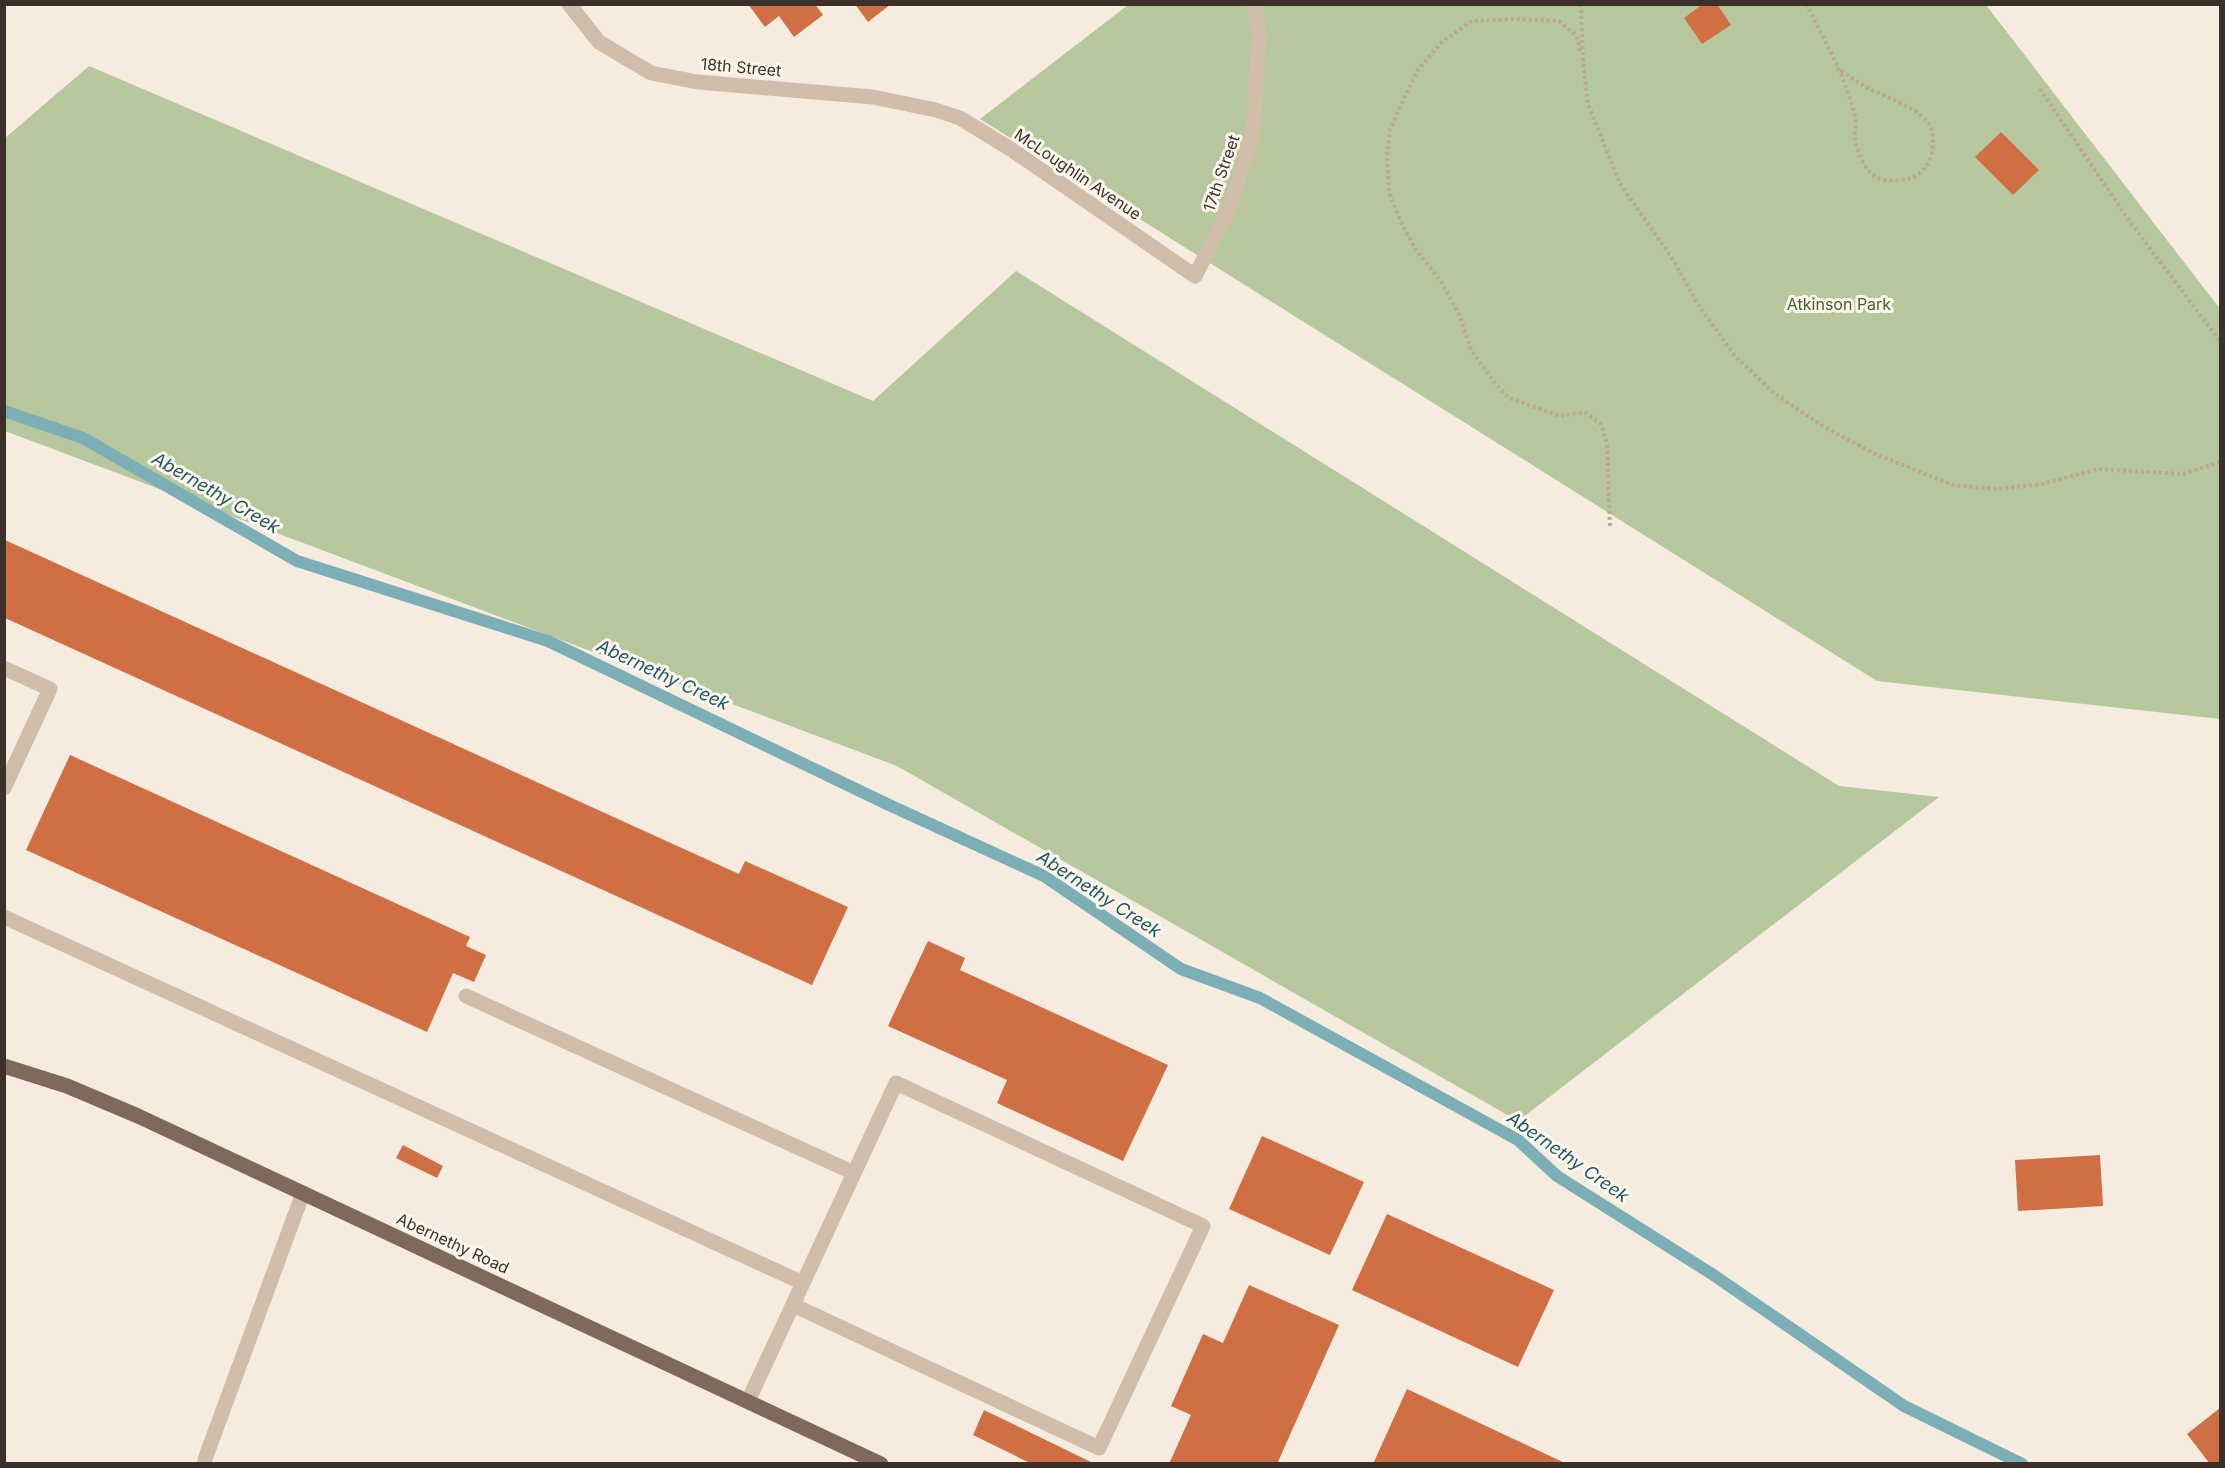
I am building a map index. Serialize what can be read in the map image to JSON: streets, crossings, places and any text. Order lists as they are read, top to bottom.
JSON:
{
  "streets": {
    "main road": ["Abernethy Road"],
    "street": ["18th Street", "17th Street", "McLoughlin Avenue"]
  },
  "crossings": [
    ["18th Street", "McLoughlin Avenue"],
    ["17th Street", "McLoughlin Avenue"]
  ],
  "water": ["Abernethy Creek"],
  "parks": ["Atkinson Park"]
}
